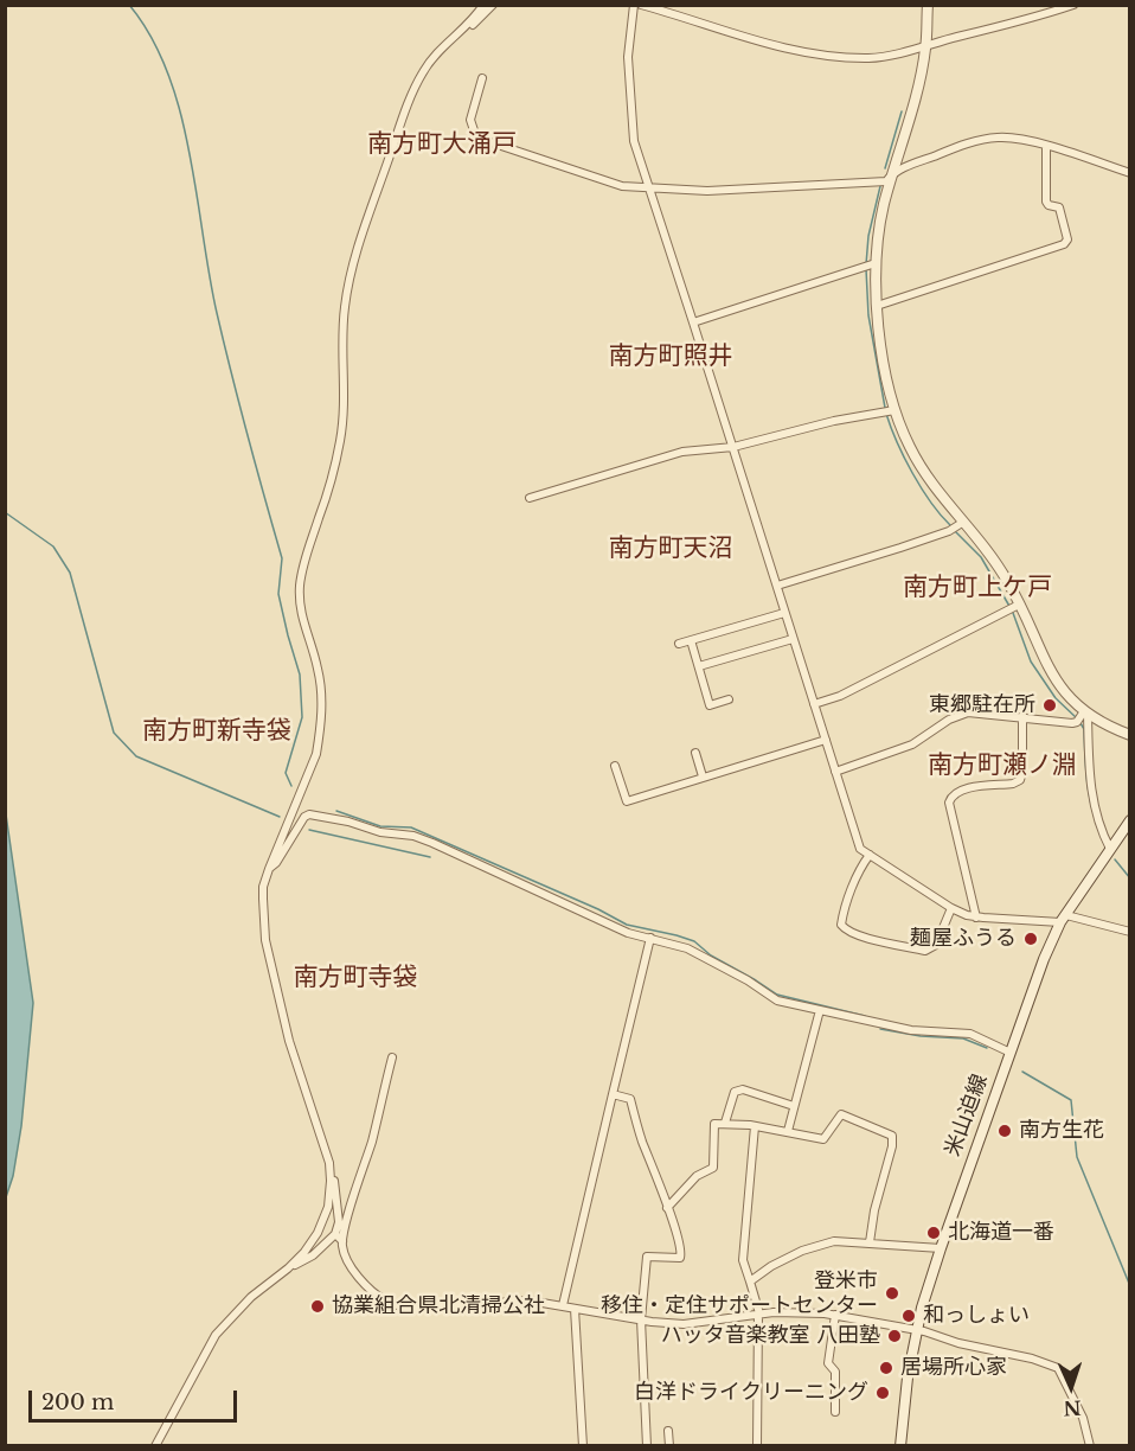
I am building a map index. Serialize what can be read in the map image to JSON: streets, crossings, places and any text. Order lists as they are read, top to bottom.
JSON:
{
  "streets": {
    "main road": ["米山迫線"]
  },
  "districts": [
    "南方町大涌戸",
    "南方町照井",
    "南方町天沼",
    "南方町上ケ戸",
    "南方町新寺袋",
    "南方町瀬ノ淵",
    "南方町寺袋"
  ],
  "places": [
    "東郷駐在所",
    "麺屋ふうる",
    "南方生花",
    "北海道一番",
    "登米市 移住・定住サポートセンター",
    "協業組合県北清掃公社",
    "和っしょい",
    "ハッタ音楽教室 八田塾",
    "居場所心家",
    "白洋ドライクリーニング"
  ],
  "scale_bar": "200 m",
  "north": "bottom"
}
